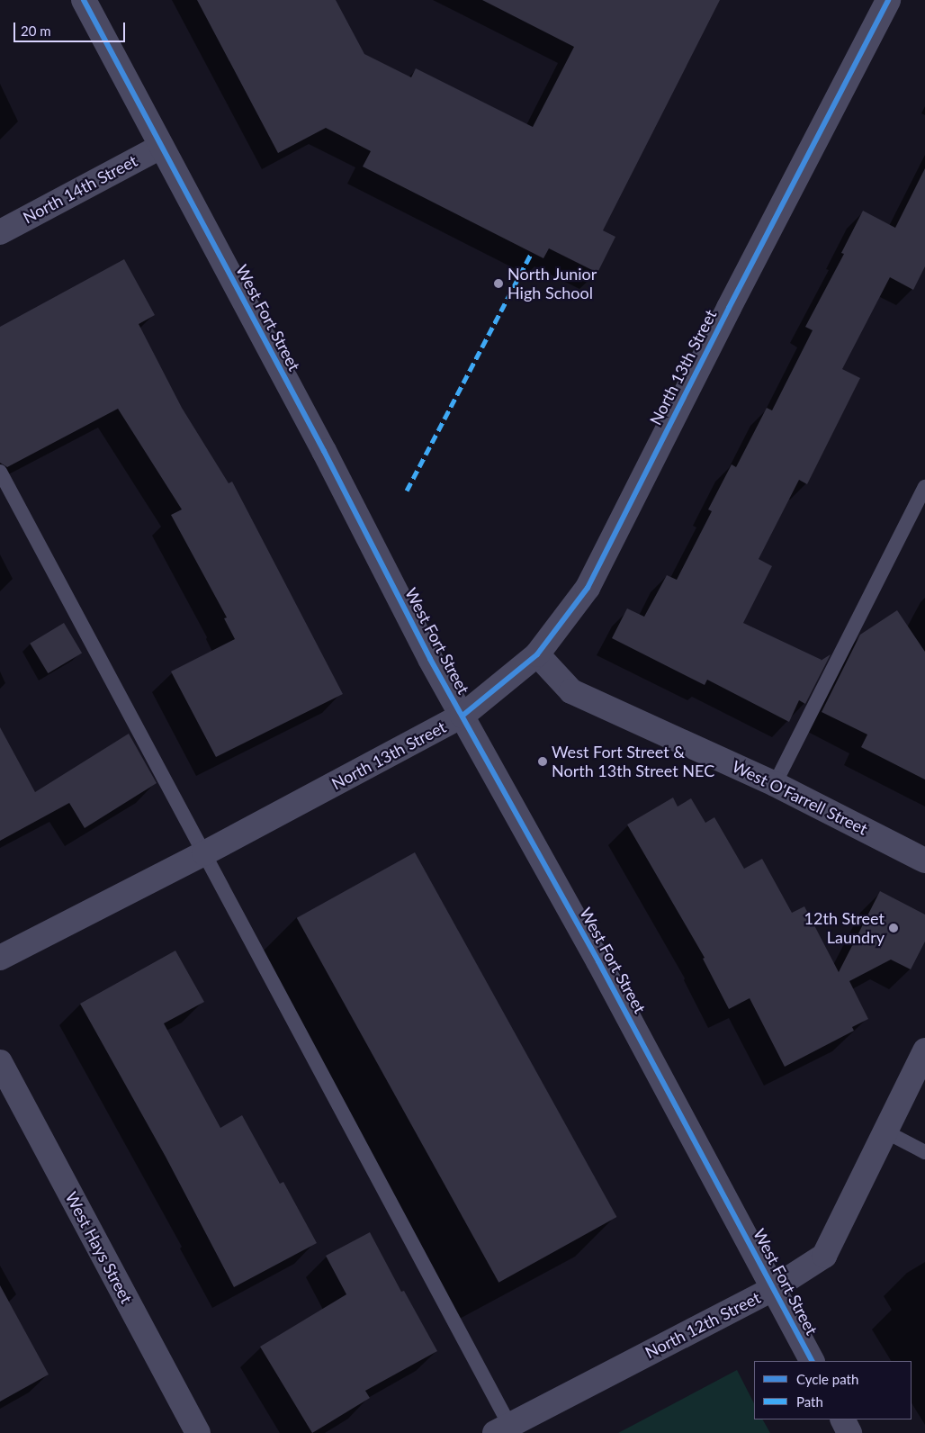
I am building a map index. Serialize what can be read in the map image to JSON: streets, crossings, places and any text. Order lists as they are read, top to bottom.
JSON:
{
  "streets": {
    "street": [
      "North 14th Street",
      "West Fort Street",
      "North 13th Street",
      "West O'Farrell Street",
      "West Hays Street",
      "North 12th Street"
    ]
  },
  "crossings": [
    ["North 14th Street", "West Fort Street"],
    ["West Fort Street", "North 13th Street"],
    ["West Fort Street", "North 12th Street"],
    ["North 13th Street", "West O'Farrell Street"]
  ],
  "places": ["North Junior High School", "West Fort Street & North 13th Street NEC", "12th Street Laundry"],
  "legend": ["Cycle path", "Path"],
  "scale_bar": "20 m"
}
